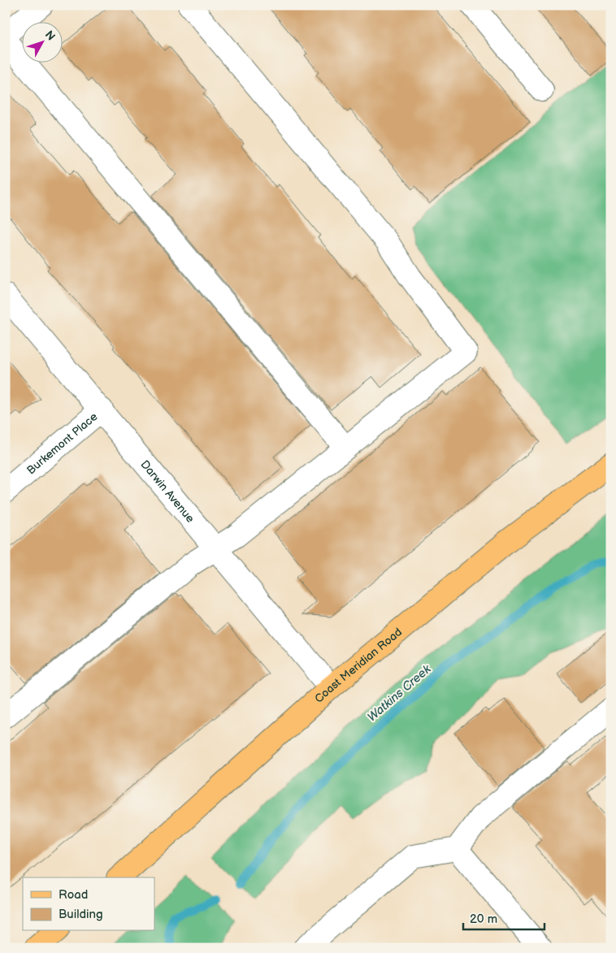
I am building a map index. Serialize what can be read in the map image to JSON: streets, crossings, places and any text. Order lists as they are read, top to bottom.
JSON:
{
  "streets": {
    "main road": ["Coast Meridian Road"],
    "street": ["Burkemont Place", "Darwin Avenue"]
  },
  "crossings": [
    ["Burkemont Place", "Darwin Avenue"],
    ["Darwin Avenue", "Coast Meridian Road"]
  ],
  "water": ["Watkins Creek"],
  "legend": ["Road", "Building"],
  "scale_bar": "20 m",
  "north": "top right"
}
